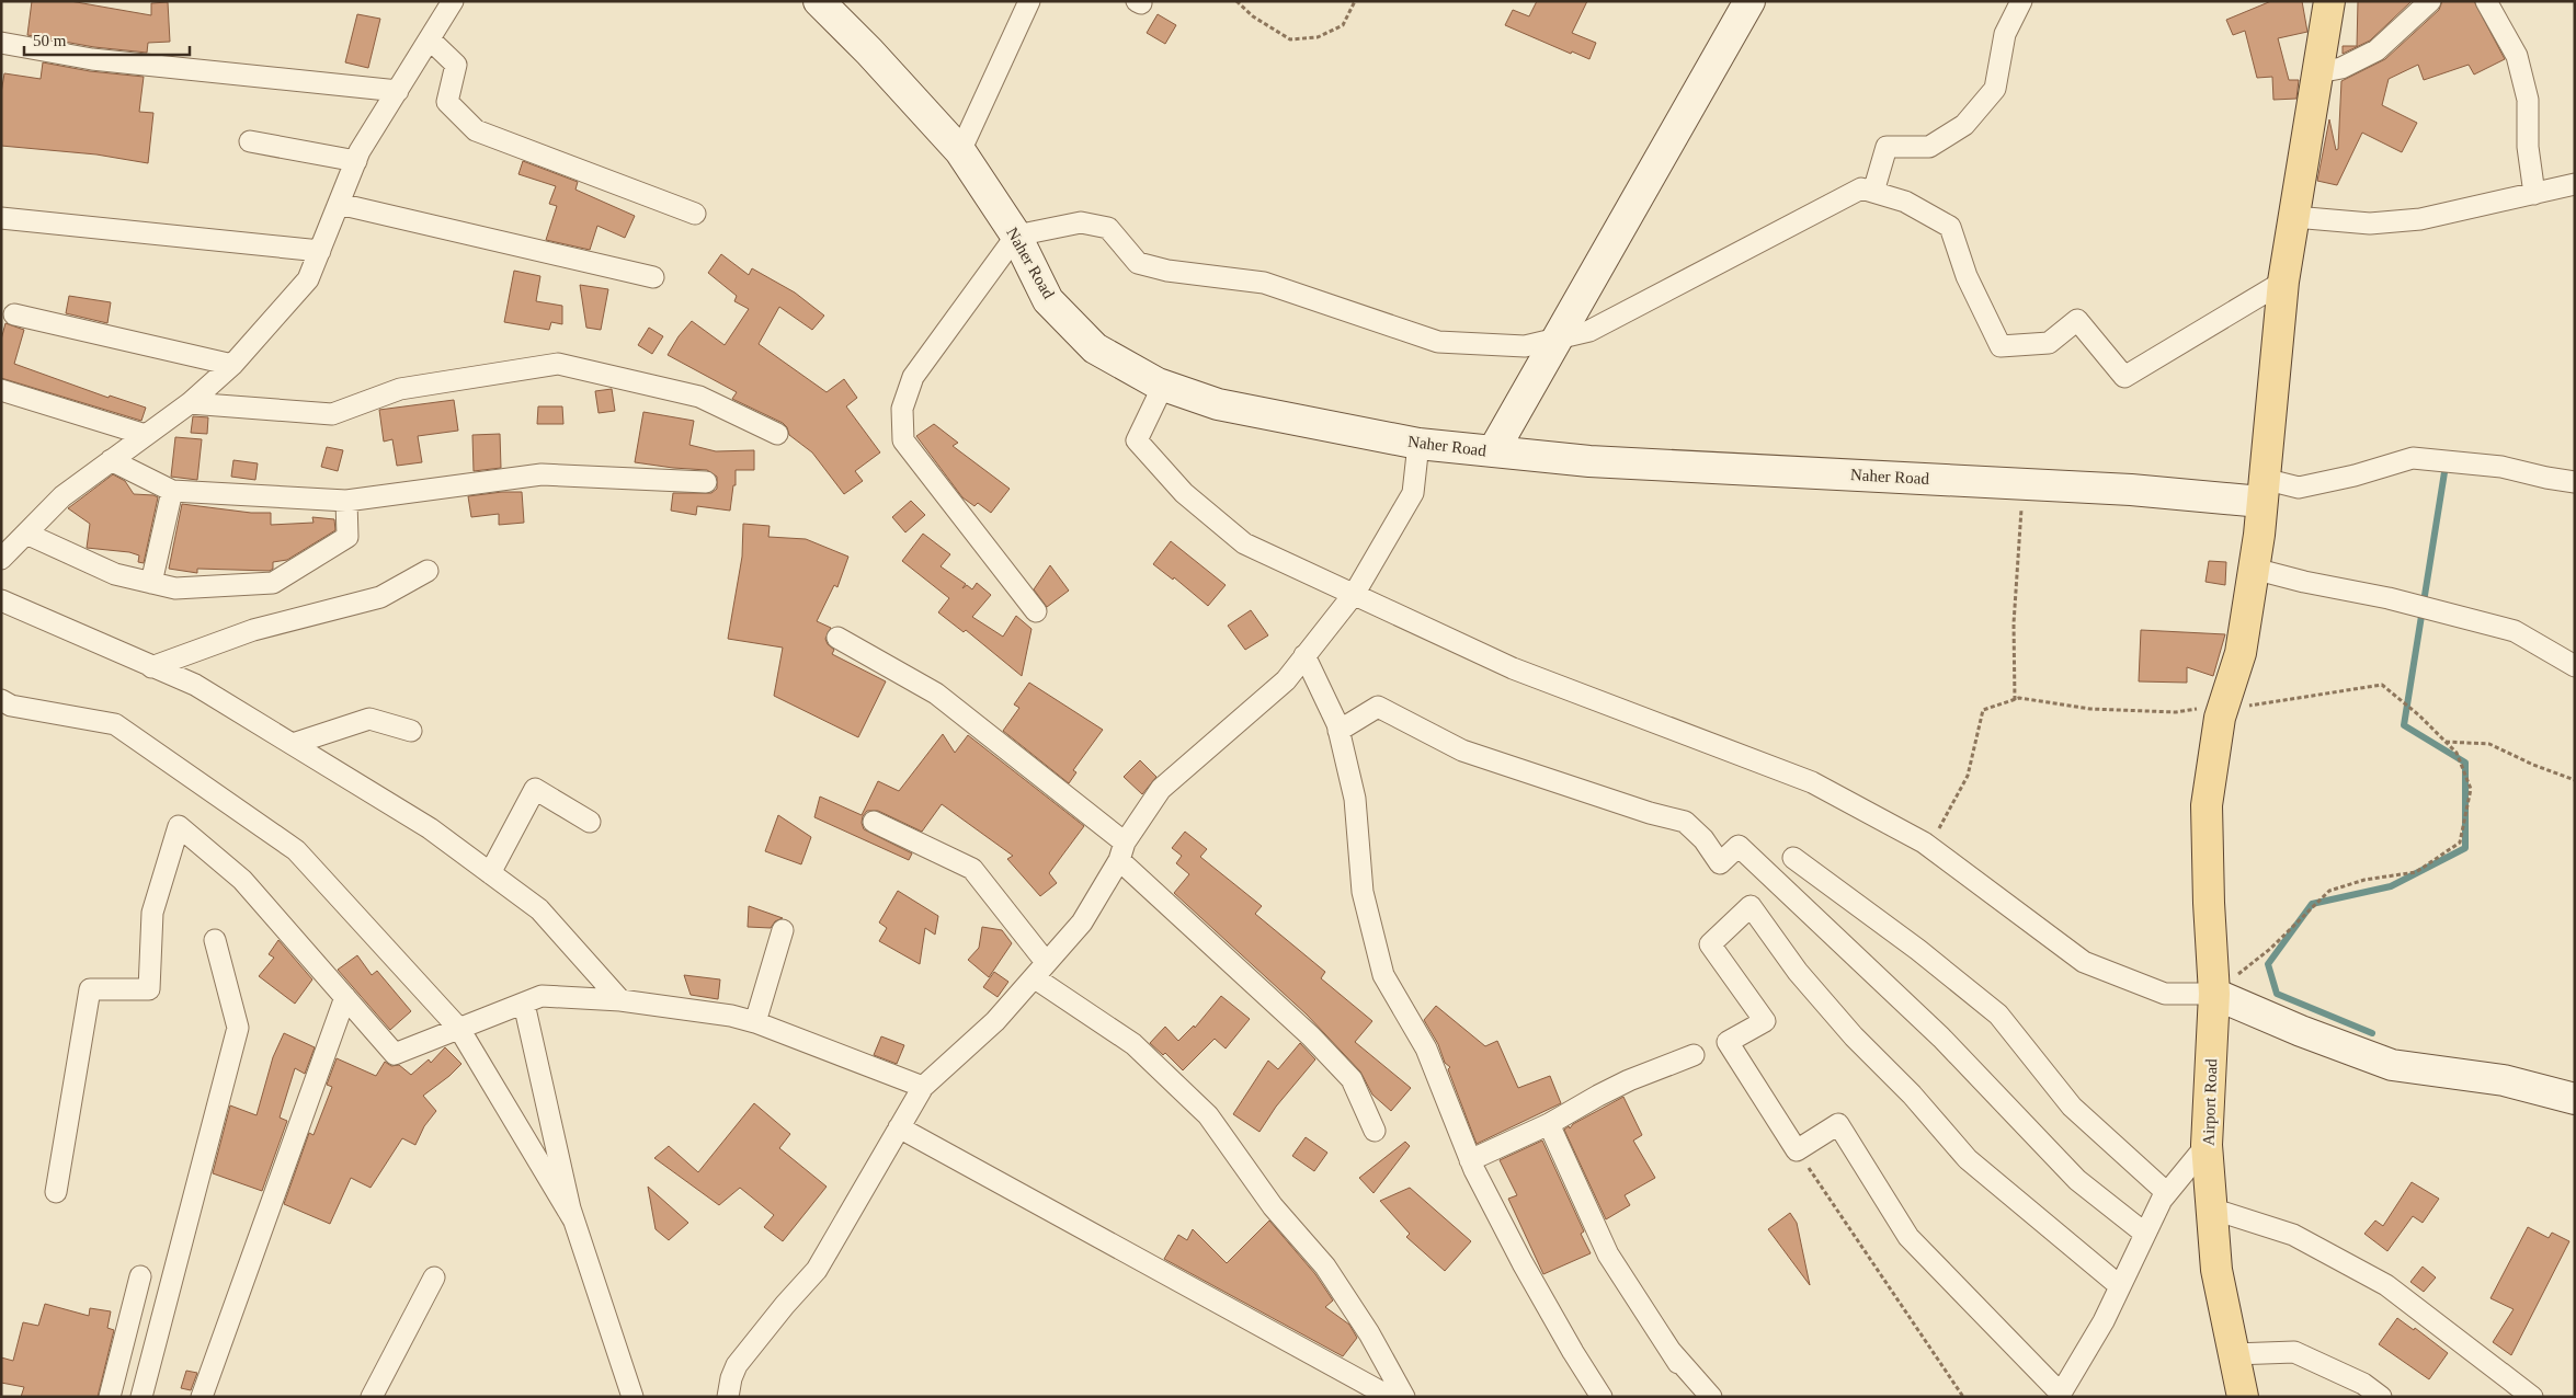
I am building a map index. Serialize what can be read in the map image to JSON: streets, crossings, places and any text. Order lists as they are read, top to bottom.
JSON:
{
  "streets": {
    "main road": ["Naher Road", "Airport Road"]
  },
  "crossings": [
    ["Naher Road", "Airport Road"]
  ],
  "scale_bar": "50 m"
}
